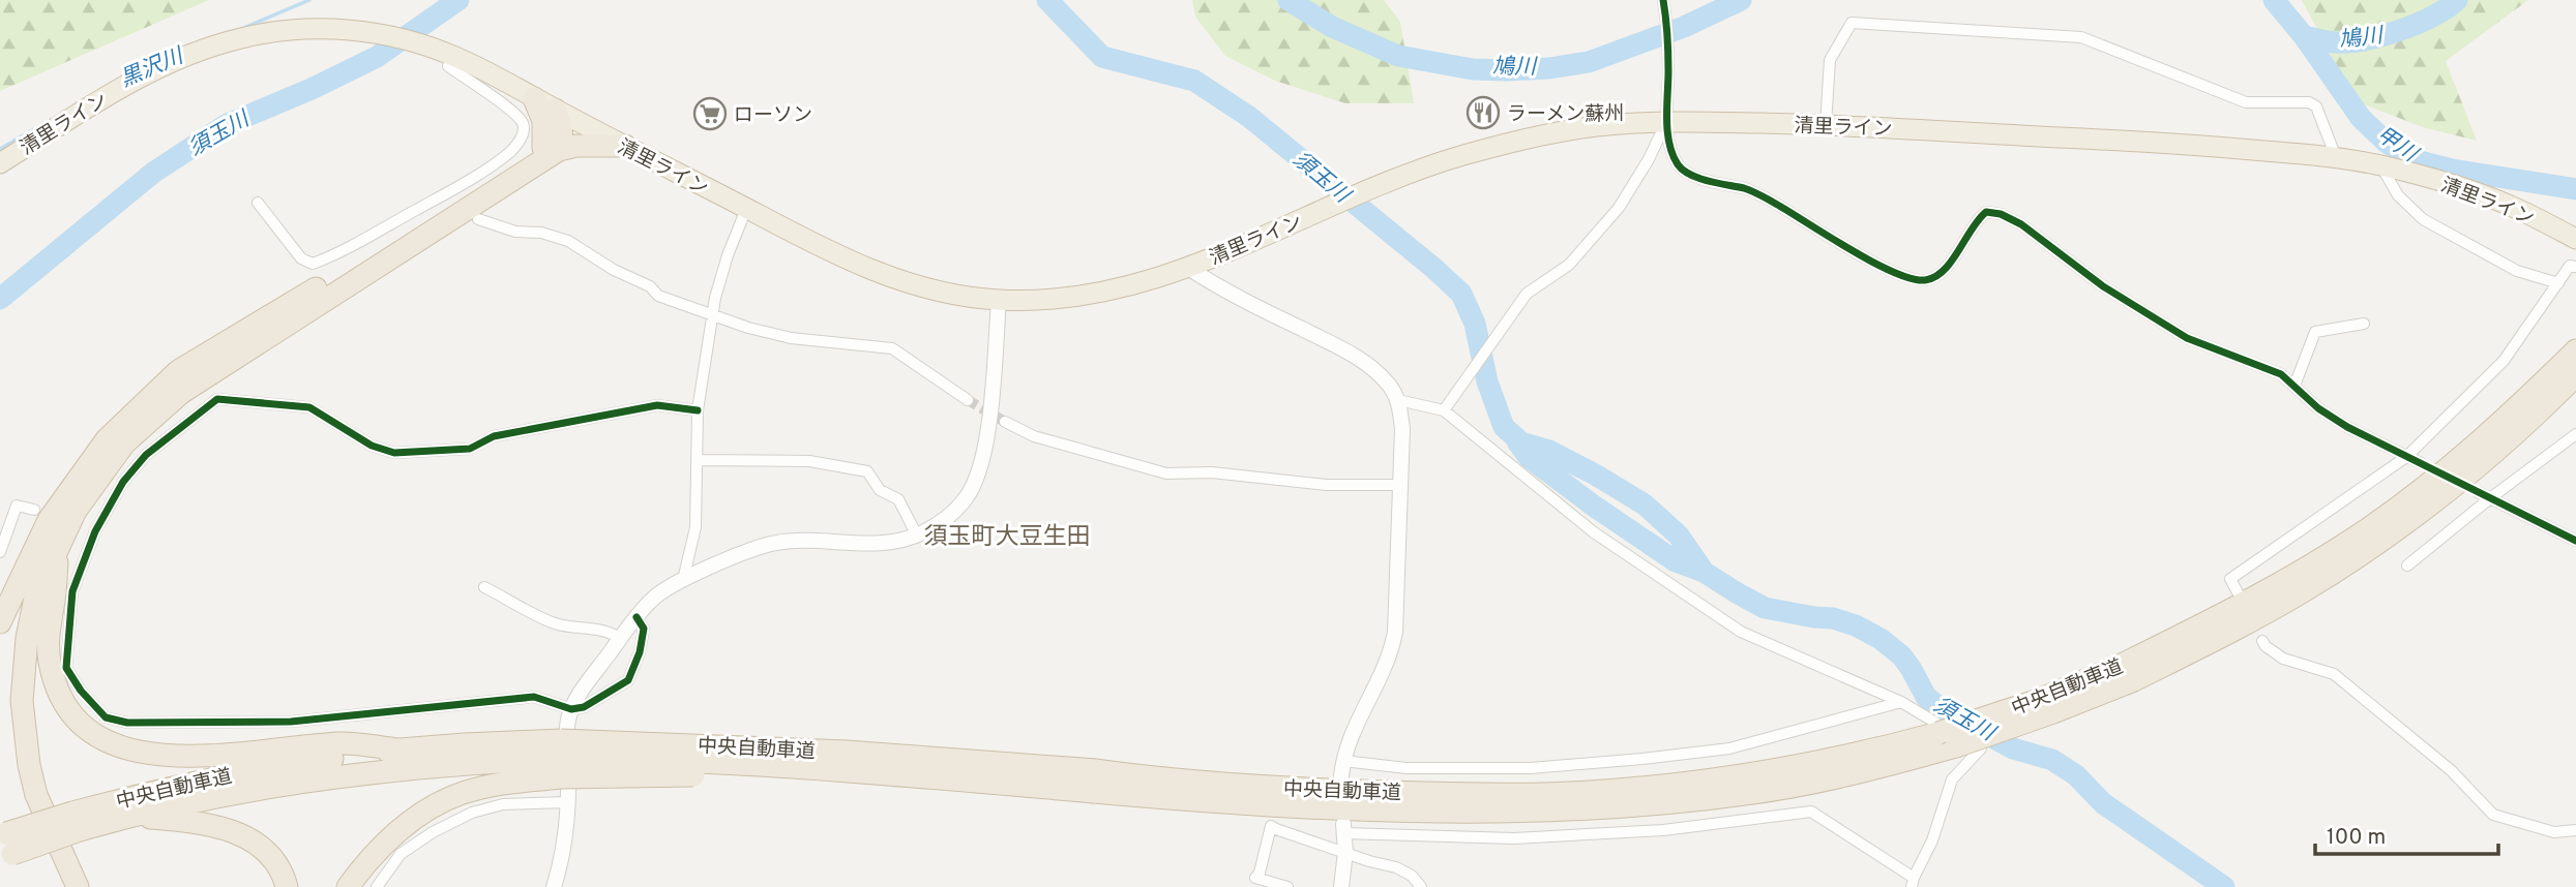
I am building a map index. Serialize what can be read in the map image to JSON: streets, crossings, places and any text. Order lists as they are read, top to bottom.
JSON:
{
  "streets": {
    "highway": ["清里ライン", "中央自動車道"]
  },
  "districts": ["須玉町大豆生田"],
  "water": [
    "鳩川",
    "黒沢川",
    "須玉川",
    "甲川"
  ],
  "places": {
    "restaurant": ["ラーメン蘇州"],
    "supermarket": ["ローソン"]
  },
  "scale_bar": "100 m"
}
